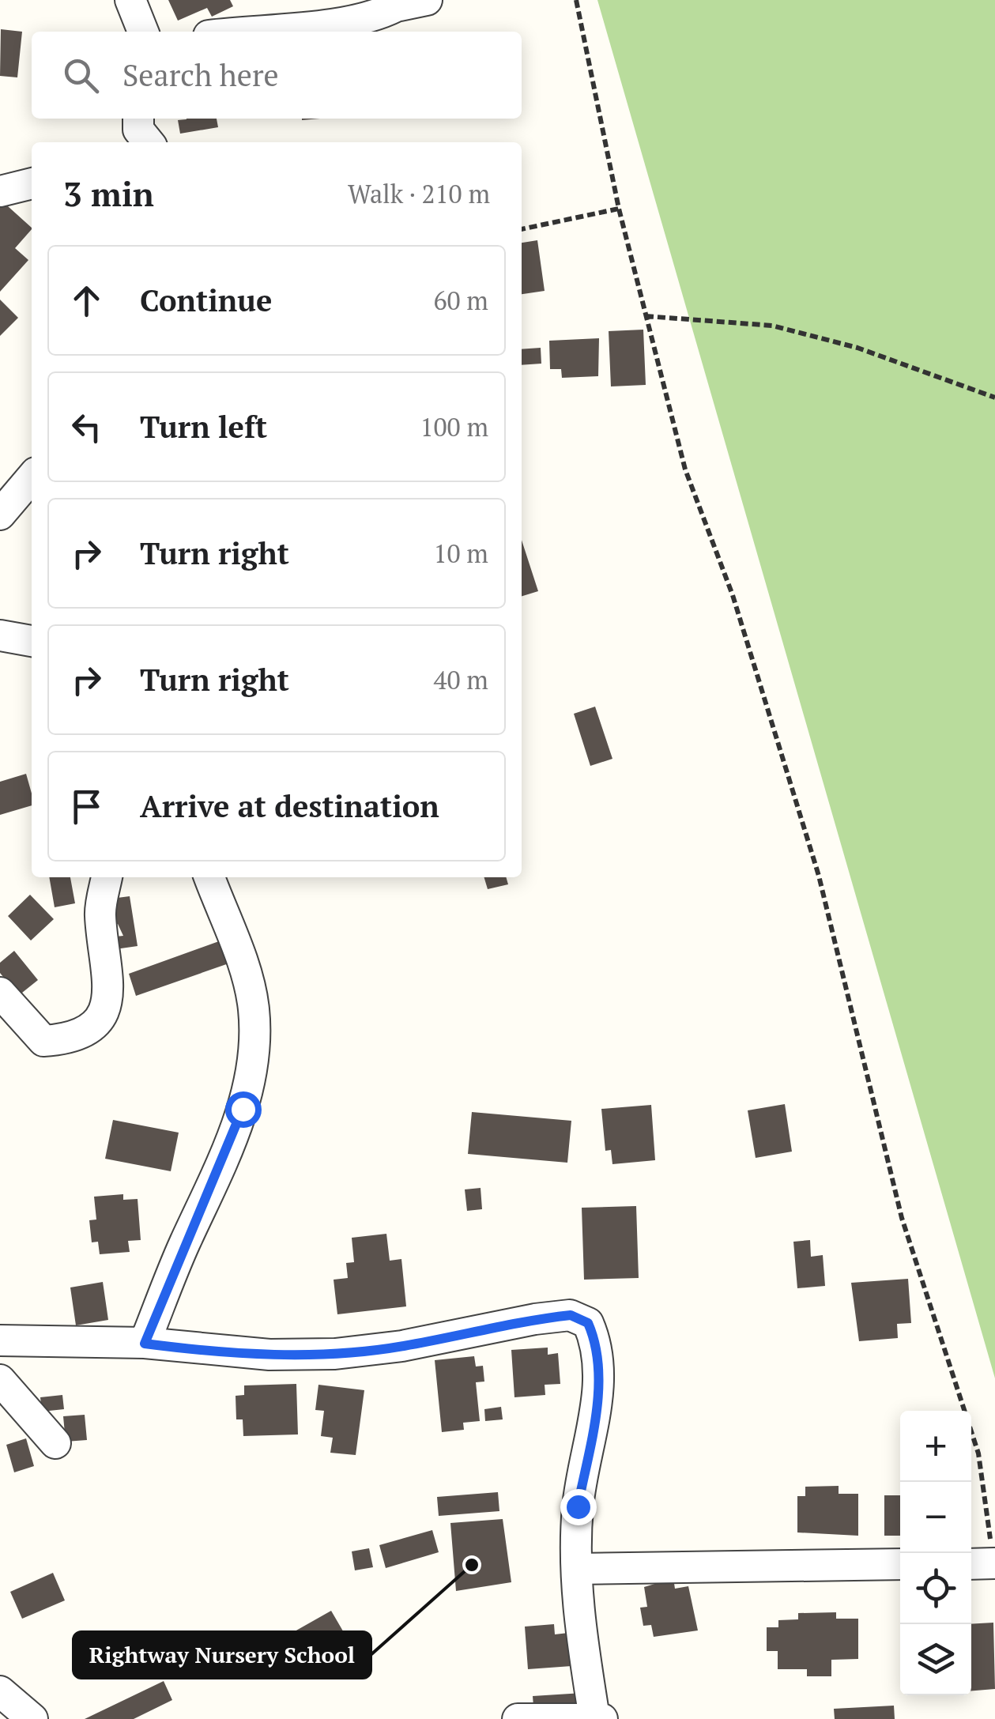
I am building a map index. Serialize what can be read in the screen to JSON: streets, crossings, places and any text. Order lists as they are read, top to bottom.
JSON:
{
  "places": ["Rightway Nursery School"],
  "page": {
    "search": "Search here",
    "heading": ["3 min", "Walk · 210 m"],
    "list": [
      ["Continue", "60 m"],
      ["Turn left", "100 m"],
      ["Turn right", "10 m"],
      ["Turn right", "40 m"],
      "Arrive at destination"
    ],
    "map_buttons": ["+", "−"]
  }
}
